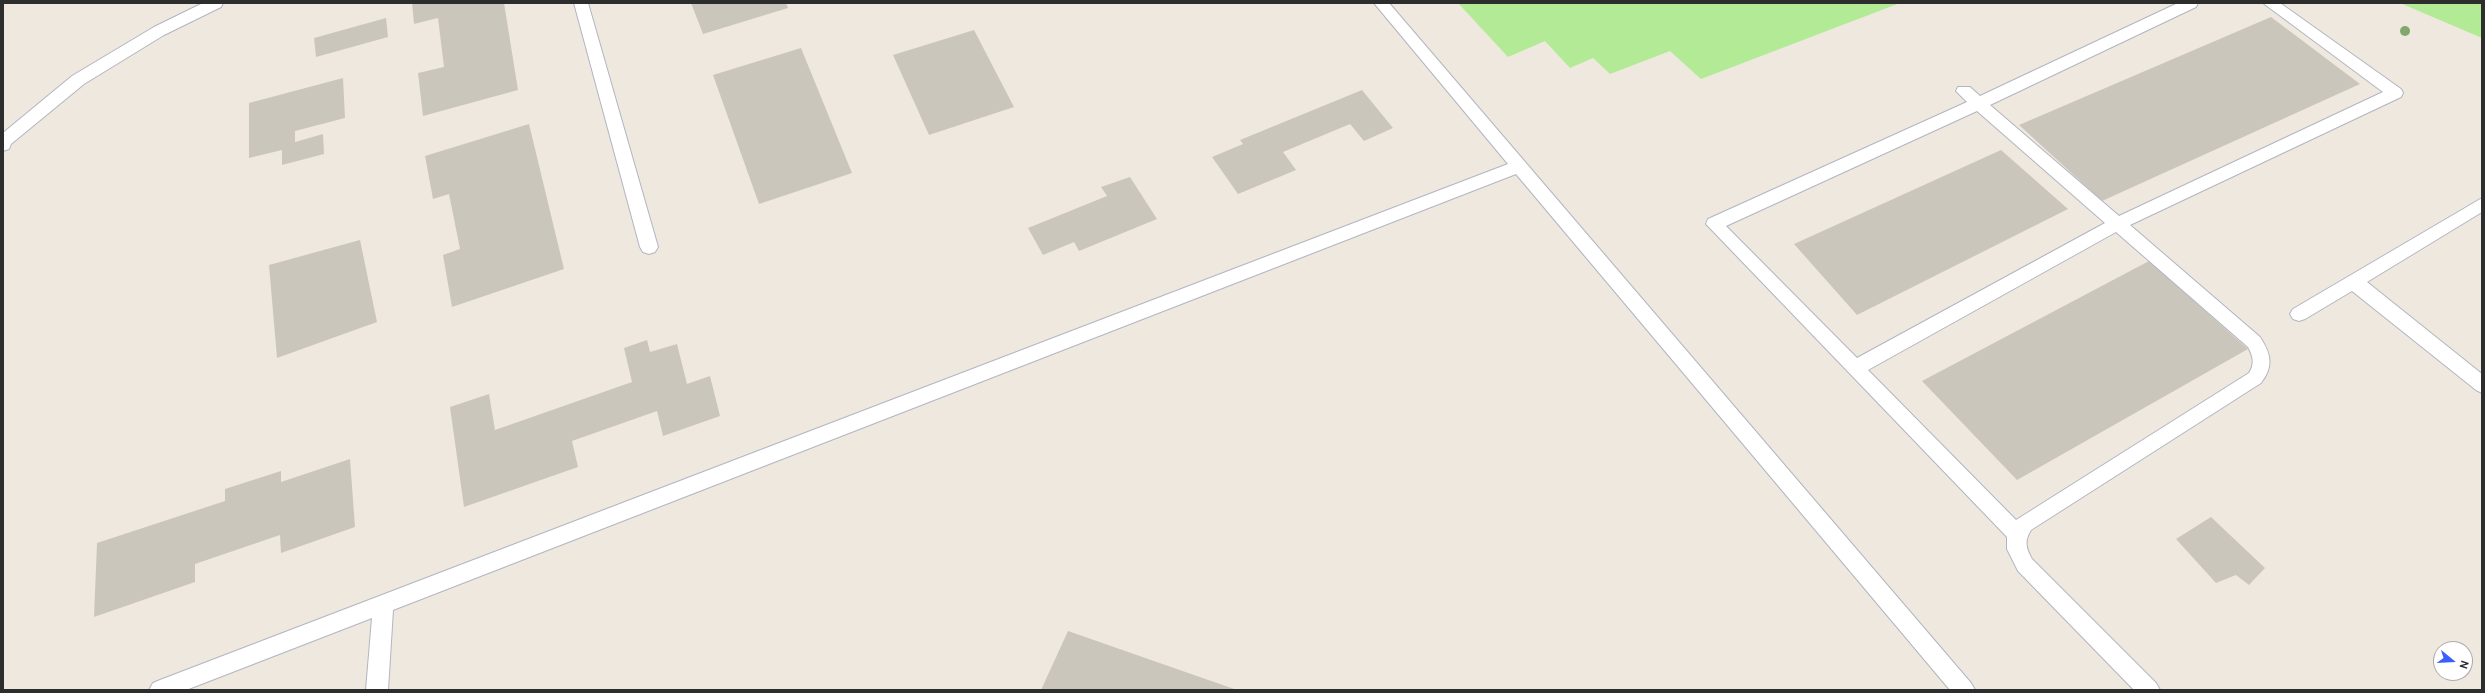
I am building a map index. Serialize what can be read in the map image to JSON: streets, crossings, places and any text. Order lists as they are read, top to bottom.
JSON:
{
  "north": "right"
}
